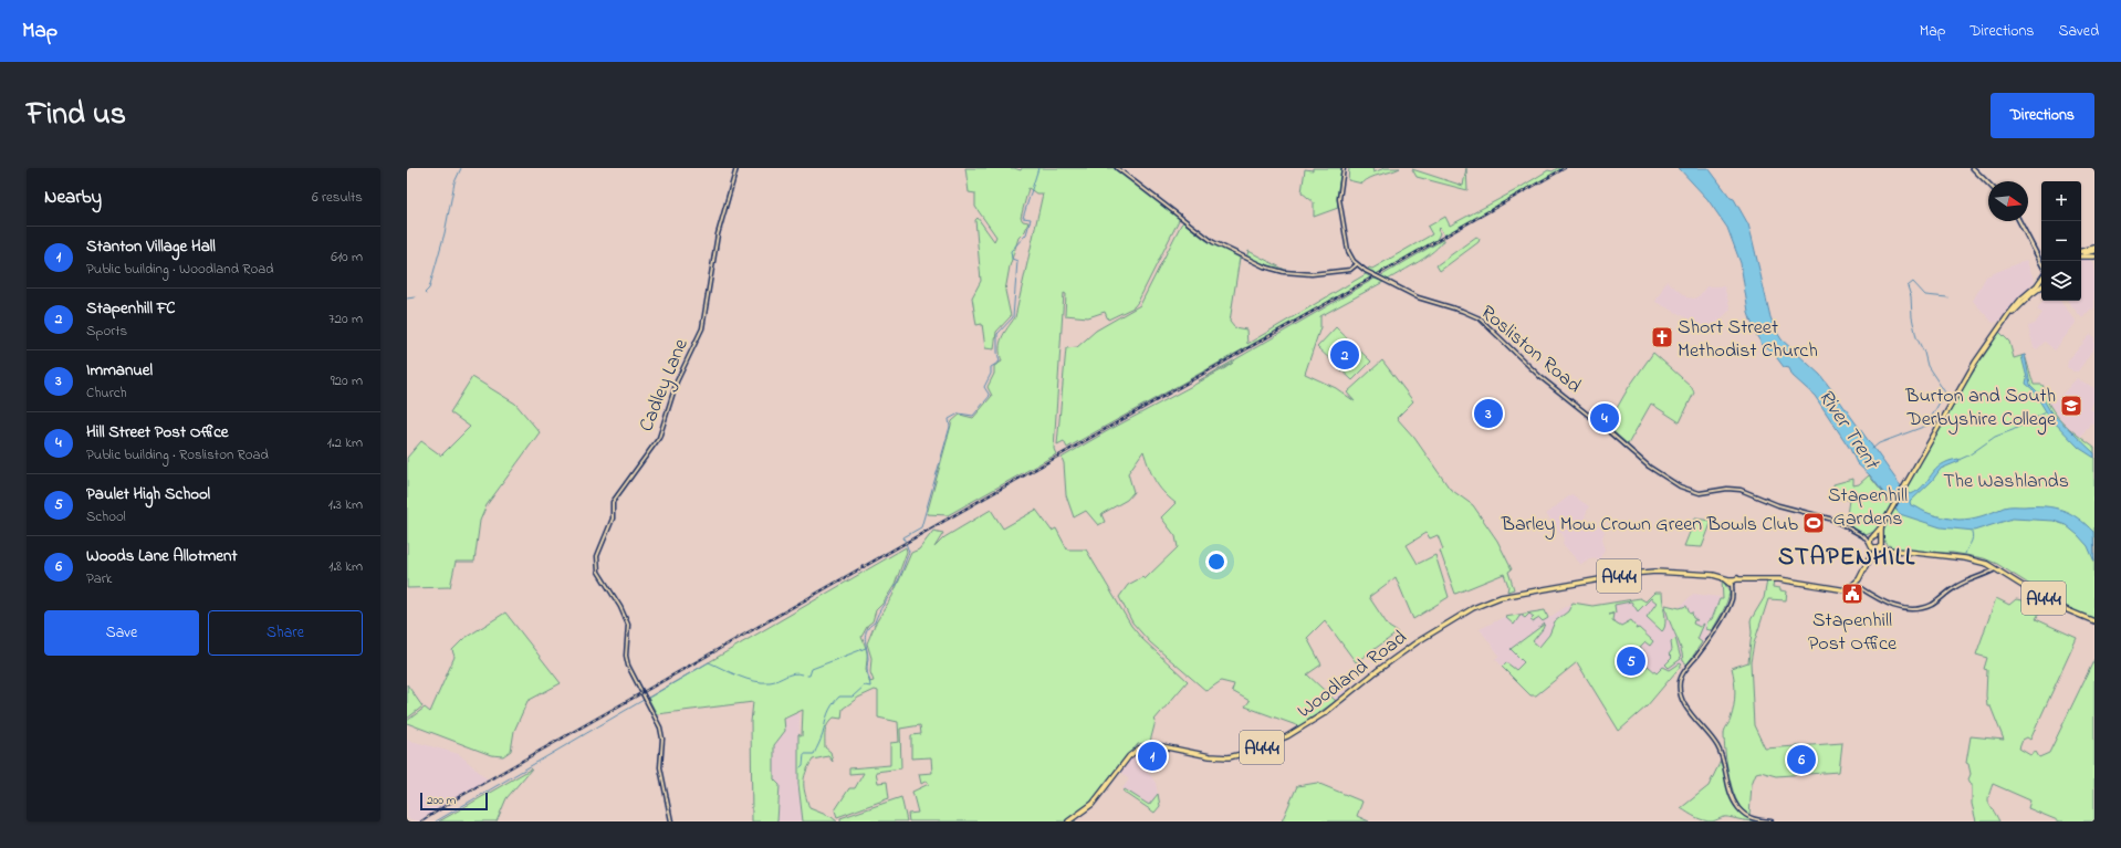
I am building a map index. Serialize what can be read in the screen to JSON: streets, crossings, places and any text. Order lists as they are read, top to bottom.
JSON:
{
  "streets": {
    "highway": ["A444", "Woodland Road"],
    "street": ["Rosliston Road", "Cadley Lane"]
  },
  "districts": ["STAPENHILL"],
  "water": ["River Trent"],
  "parks": ["The Washlands", "Stapenhill Gardens"],
  "places": {
    "church": ["Short Street Methodist Church"],
    "school or university": ["Burton and South Derbyshire College"],
    "sports": ["Barley Mow Crown Green Bowls Club"],
    "public building": ["Stapenhill Post Office"]
  },
  "scale_bar": "200 m",
  "north": "right",
  "page": {
    "header": "Map",
    "nav": ["Map", "Directions", "Saved"],
    "title": "Find us",
    "buttons": [
      "Directions",
      ["Save", "Share"]
    ],
    "heading": ["Nearby", "6 results"],
    "map_buttons": ["+", "−"],
    "list": [
      {
        "mark": "1",
        "name": "Stanton Village Hall",
        "note": "Public building · Woodland Road",
        "value": "610 m"
      },
      {
        "mark": "2",
        "name": "Stapenhill FC",
        "note": "Sports",
        "value": "720 m"
      },
      {
        "mark": "3",
        "name": "Immanuel",
        "note": "Church",
        "value": "920 m"
      },
      {
        "mark": "4",
        "name": "Hill Street Post Office",
        "note": "Public building · Rosliston Road",
        "value": "1.2 km"
      },
      {
        "mark": "5",
        "name": "Paulet High School",
        "note": "School",
        "value": "1.3 km"
      },
      {
        "mark": "6",
        "name": "Woods Lane Allotment",
        "note": "Park",
        "value": "1.8 km"
      }
    ],
    "pins": [
      "2",
      "3",
      "4",
      "5",
      "1",
      "6"
    ],
    "scale": "200 m"
  }
}
